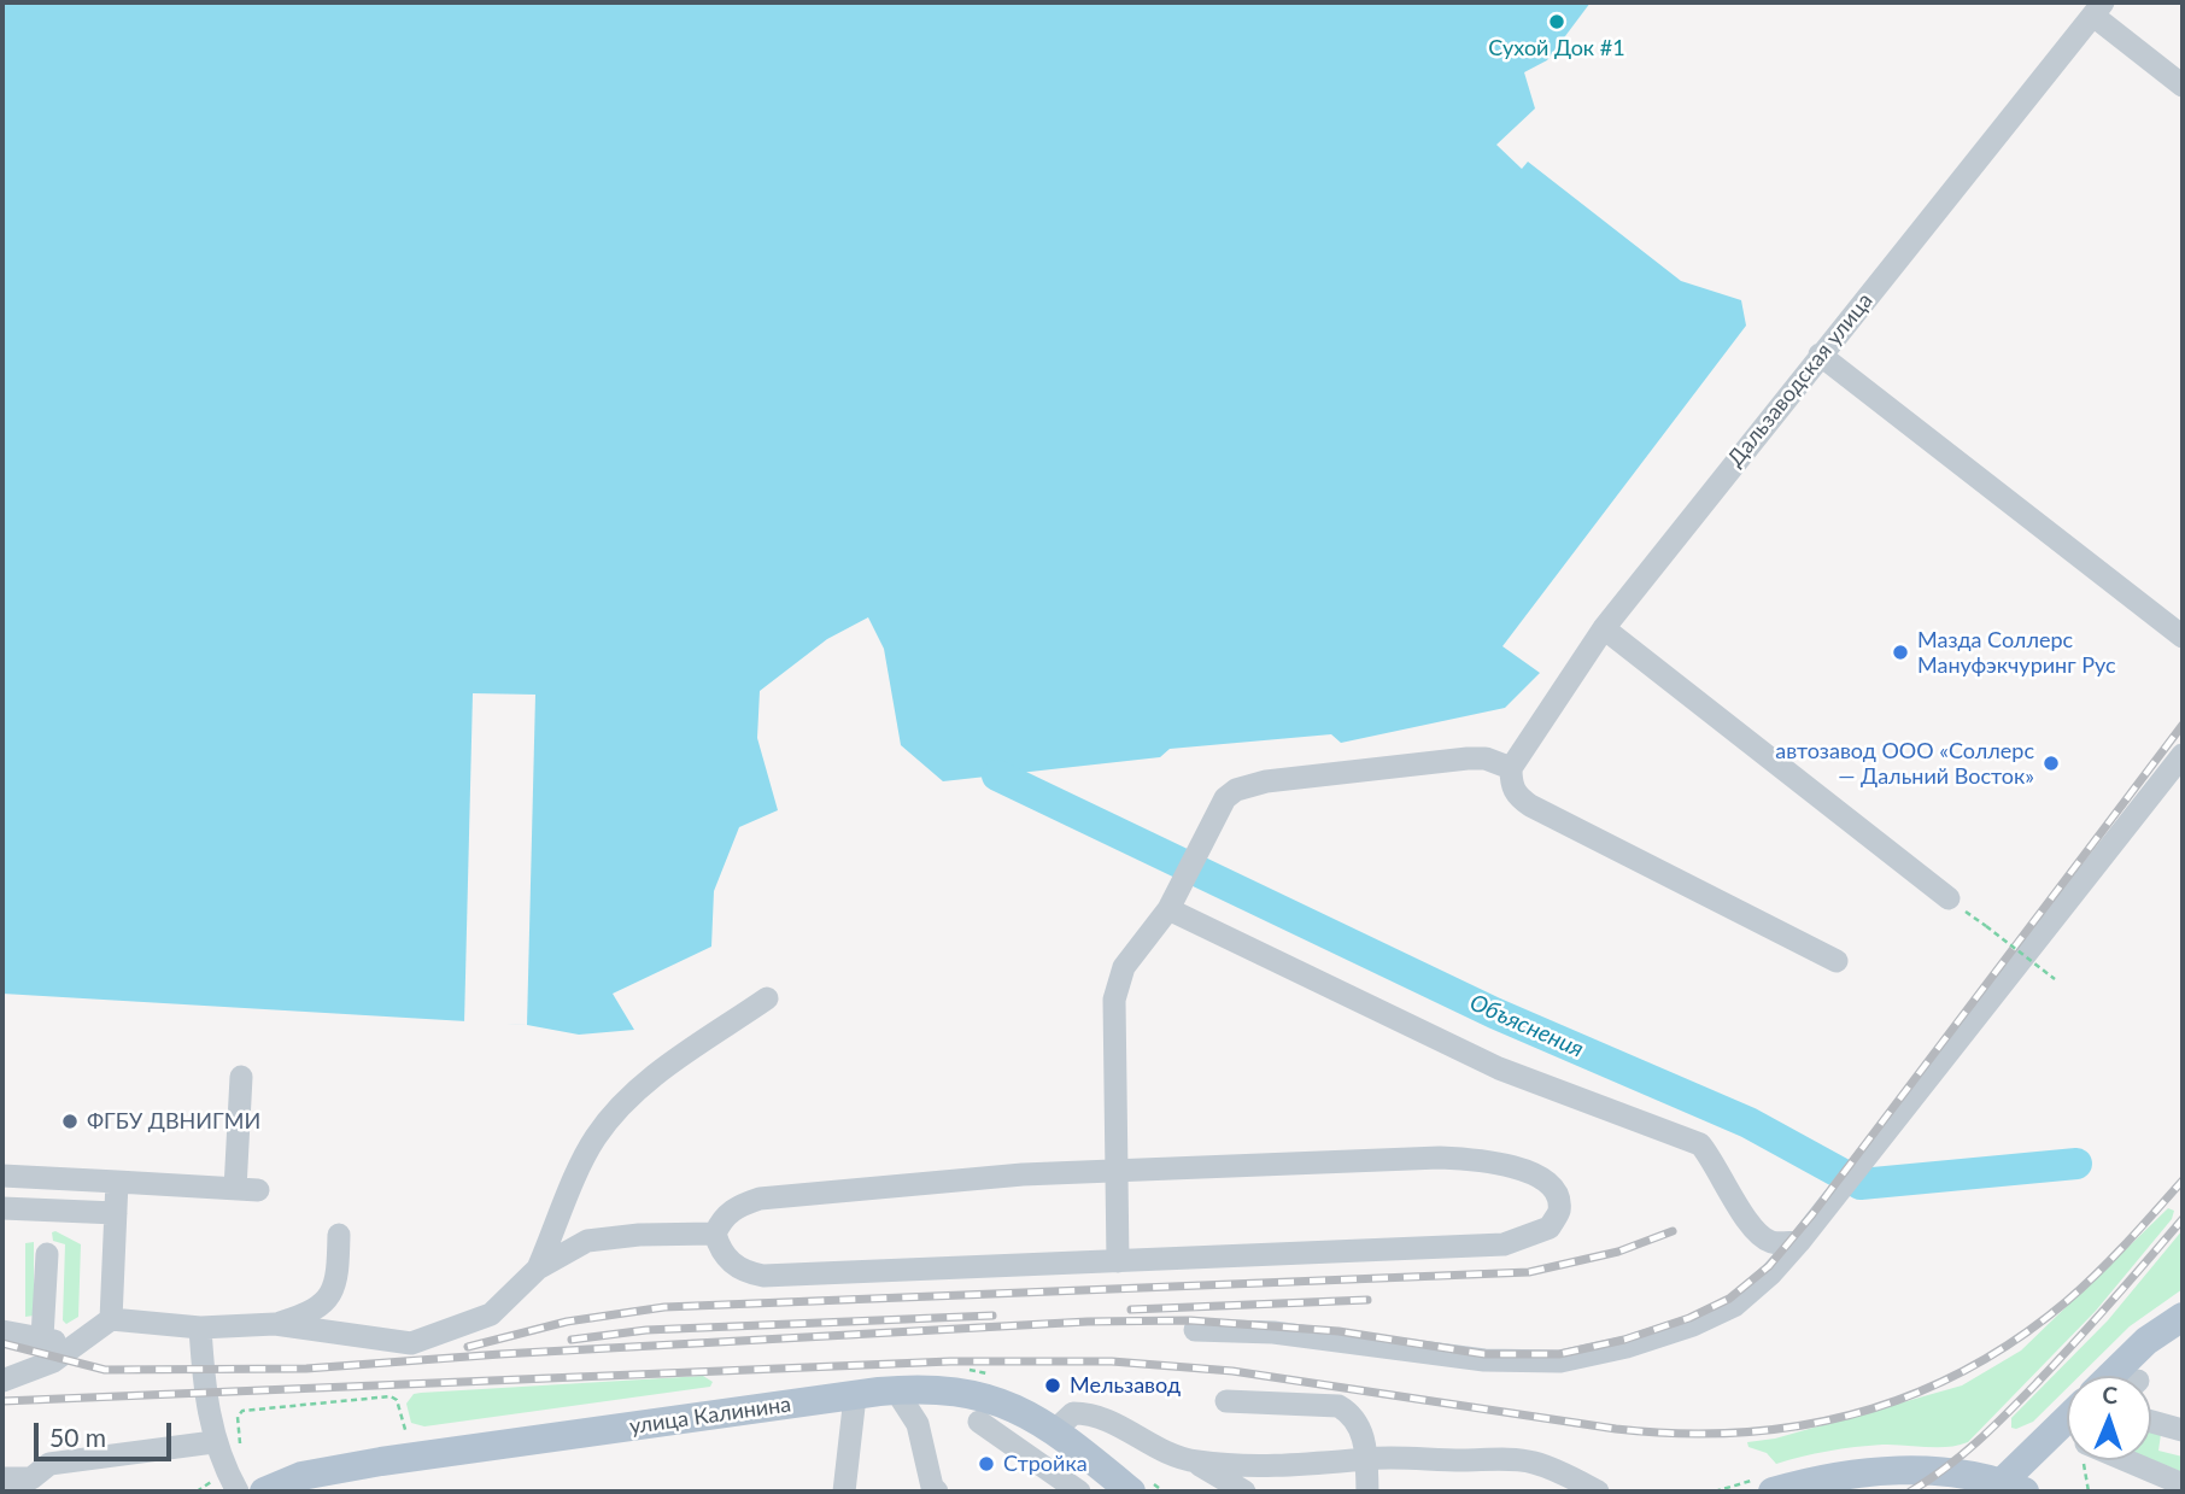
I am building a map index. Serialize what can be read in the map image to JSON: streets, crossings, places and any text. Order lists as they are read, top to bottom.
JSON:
{
  "streets": {
    "main road": ["улица Калинина"],
    "street": ["Дальзаводская улица"]
  },
  "water": ["Объяснения"],
  "places": [
    "Сухой Док #1",
    "Мазда Соллерс Мануфэкчуринг Рус",
    "автозавод ООО «Соллерс — Дальний Восток»",
    "ФГБУ ДВНИГМИ",
    "Мельзавод",
    "Стройка"
  ],
  "scale_bar": "50 m",
  "north": "top"
}
